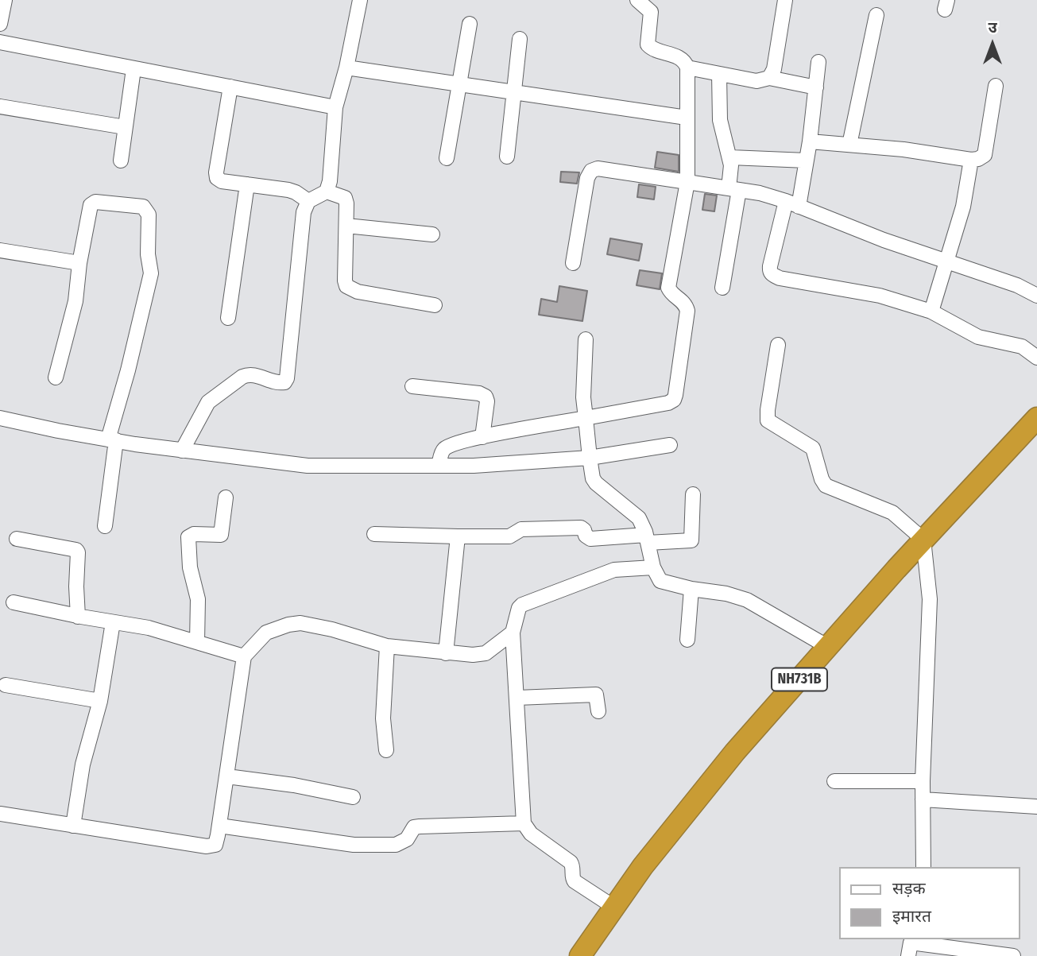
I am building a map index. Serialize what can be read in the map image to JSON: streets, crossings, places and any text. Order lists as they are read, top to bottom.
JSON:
{
  "streets": {
    "highway": ["NH731B"]
  },
  "legend": ["सड़क", "इमारत"],
  "north": "top"
}
